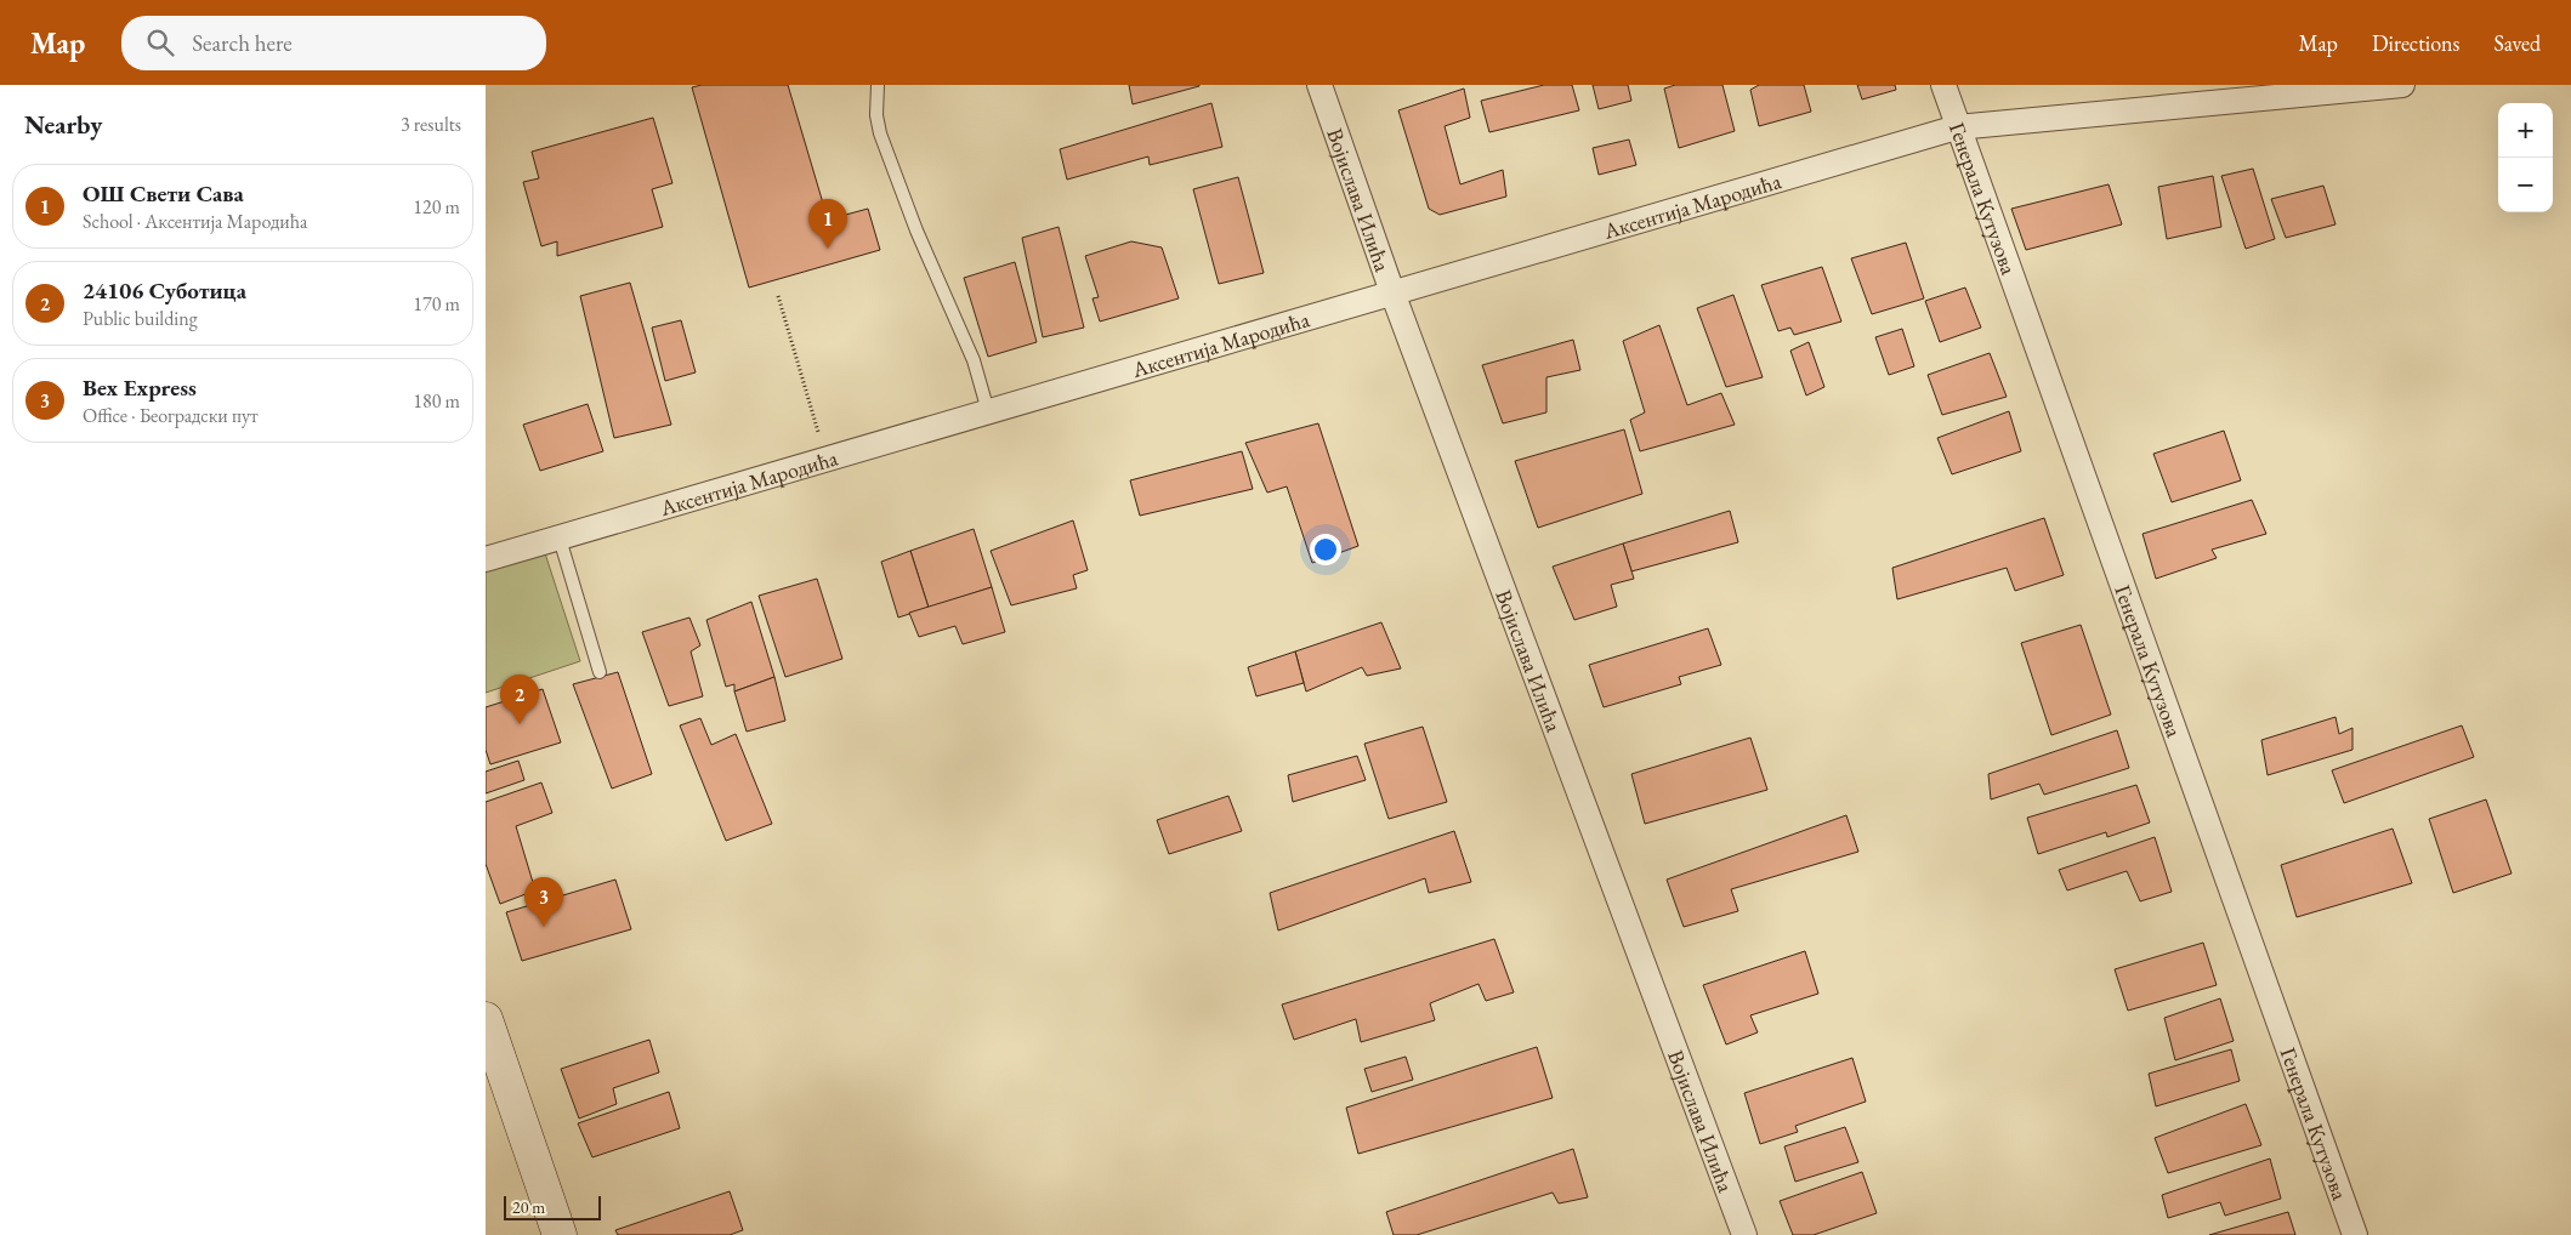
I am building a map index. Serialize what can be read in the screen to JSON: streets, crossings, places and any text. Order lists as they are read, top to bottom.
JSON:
{
  "streets": {
    "street": ["Генерала Кутузова", "Војислава Илића", "Аксентија Мародића"]
  },
  "crossings": [
    ["Генерала Кутузова", "Аксентија Мародића"],
    ["Војислава Илића", "Аксентија Мародића"]
  ],
  "scale_bar": "20 m",
  "page": {
    "header": "Map",
    "search": "Search here",
    "nav": ["Map", "Directions", "Saved"],
    "heading": ["Nearby", "3 results"],
    "map_buttons": ["+", "−"],
    "list": [
      {
        "mark": "1",
        "name": "ОШ Свети Сава",
        "note": "School · Аксентија Мародића",
        "value": "120 m"
      },
      {
        "mark": "2",
        "name": "24106 Суботица",
        "note": "Public building",
        "value": "170 m"
      },
      {
        "mark": "3",
        "name": "Bex Express",
        "note": "Office · Београдски пут",
        "value": "180 m"
      }
    ],
    "pins": ["1", "2", "3"],
    "scale": "20 m"
  }
}
